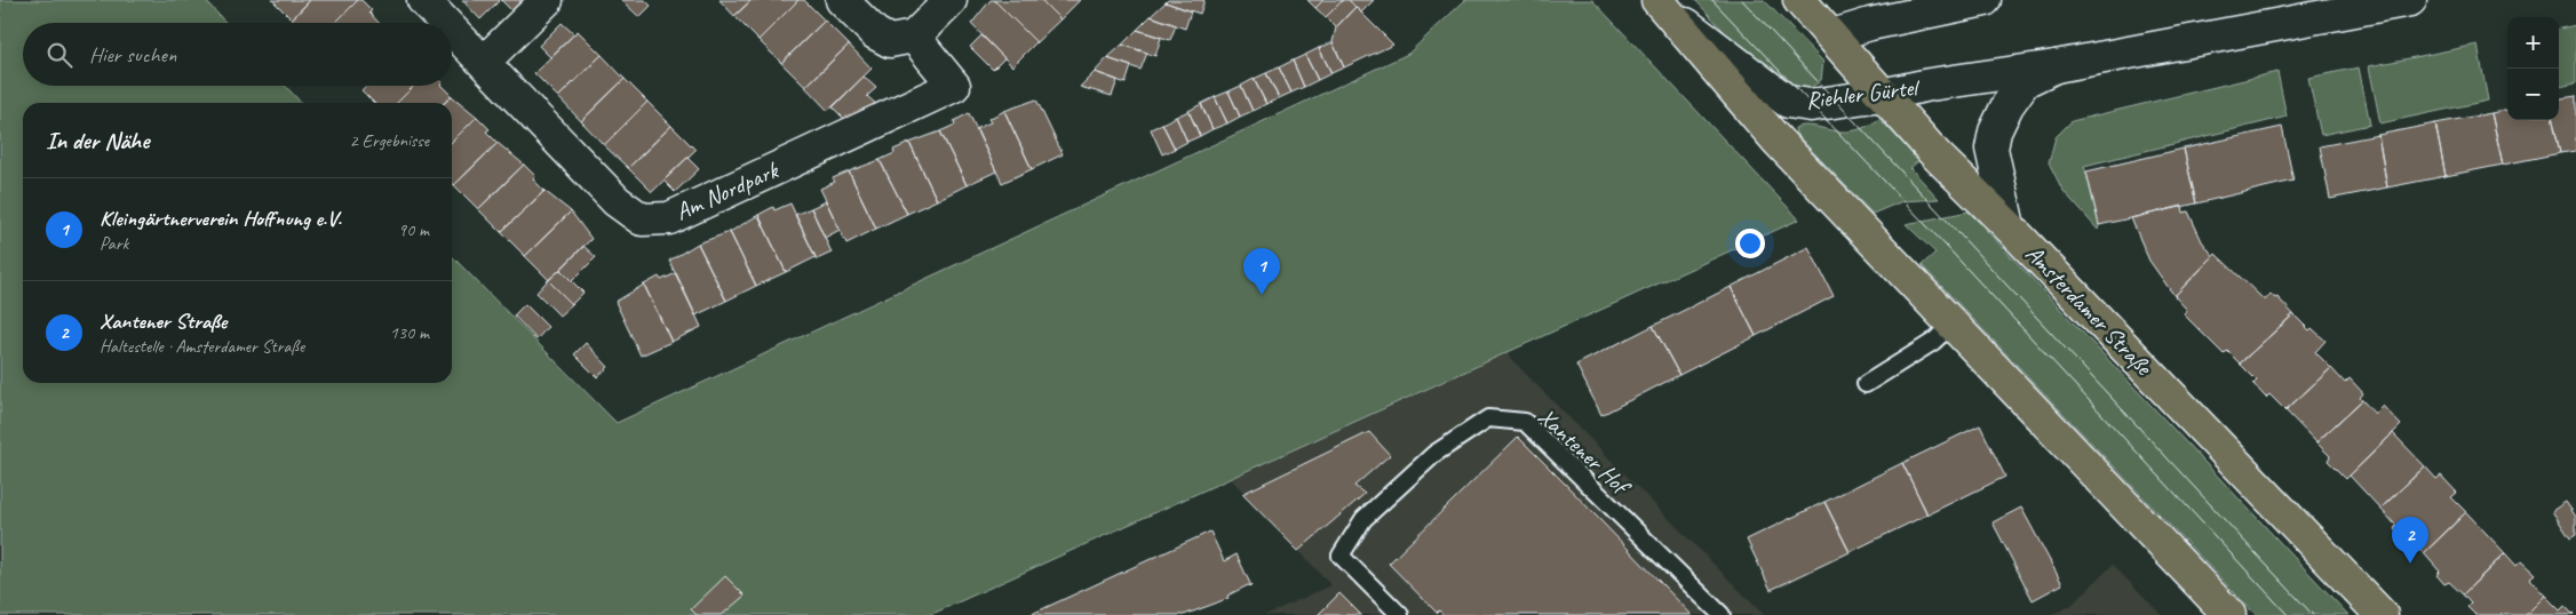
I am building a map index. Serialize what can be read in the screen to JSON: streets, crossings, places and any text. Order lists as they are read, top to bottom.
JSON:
{
  "streets": {
    "main road": ["Amsterdamer Straße"],
    "street": ["Riehler Gürtel", "Am Nordpark"],
    "lane": ["Xantener Hof"]
  },
  "crossings": [
    ["Riehler Gürtel", "Amsterdamer Straße"]
  ],
  "page": {
    "map_buttons": ["+", "−"],
    "search": "Hier suchen",
    "heading": ["In der Nähe", "2 Ergebnisse"],
    "list": [
      {
        "mark": "1",
        "name": "Kleingärtnerverein Hoffnung e.V.",
        "note": "Park",
        "value": "90 m"
      },
      {
        "mark": "2",
        "name": "Xantener Straße",
        "note": "Haltestelle · Amsterdamer Straße",
        "value": "130 m"
      }
    ],
    "pins": ["1", "2"]
  }
}
